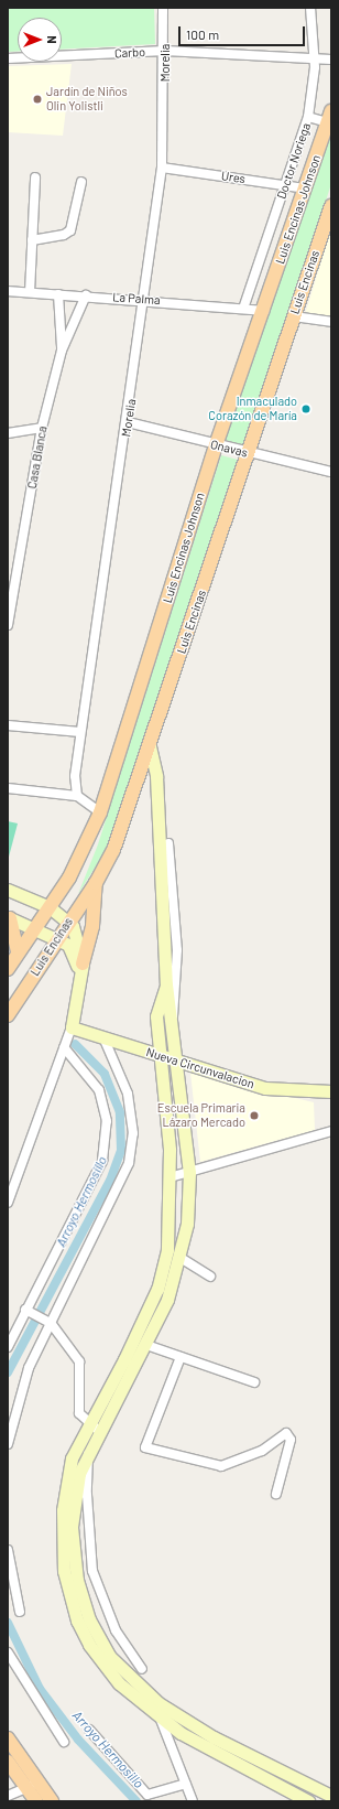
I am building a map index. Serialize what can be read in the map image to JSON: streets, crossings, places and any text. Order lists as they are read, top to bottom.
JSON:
{
  "streets": {
    "main road": ["Luis Encinas Johnson", "Luis Encinas"],
    "street": [
      "Carbo",
      "Morelia",
      "Doctor Noriega",
      "Ures",
      "La Palma",
      "Onavas",
      "Casa Blanca",
      "Nueva Circunvalacion"
    ]
  },
  "crossings": [
    ["Carbo", "Morelia"],
    ["Carbo", "Doctor Noriega"],
    ["Morelia", "Ures"],
    ["Morelia", "La Palma"],
    ["Morelia", "Onavas"],
    ["Doctor Noriega", "Ures"],
    ["Doctor Noriega", "La Palma"],
    ["Ures", "Luis Encinas Johnson"],
    ["Luis Encinas Johnson", "La Palma"],
    ["Luis Encinas Johnson", "Onavas"],
    ["Luis Encinas", "Onavas"],
    ["La Palma", "Casa Blanca"]
  ],
  "water": ["Arroyo Hermosillo"],
  "places": ["Jardín de Niños Olin Yolistli", "Inmaculado Corazón de María", "Escuela Primaria Lázaro Mercado"],
  "scale_bar": "100 m",
  "north": "right"
}
